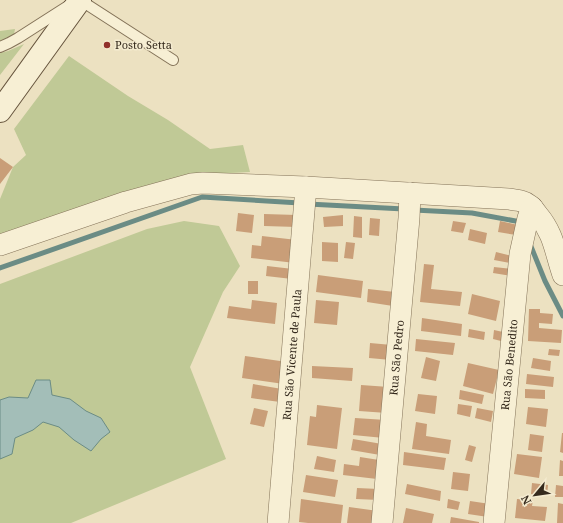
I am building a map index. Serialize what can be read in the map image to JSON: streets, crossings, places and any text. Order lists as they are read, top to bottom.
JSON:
{
  "streets": {
    "street": ["Rua São Vicente de Paula", "Rua São Pedro", "Rua São Benedito"]
  },
  "places": ["Posto Setta"],
  "north": "bottom left"
}
